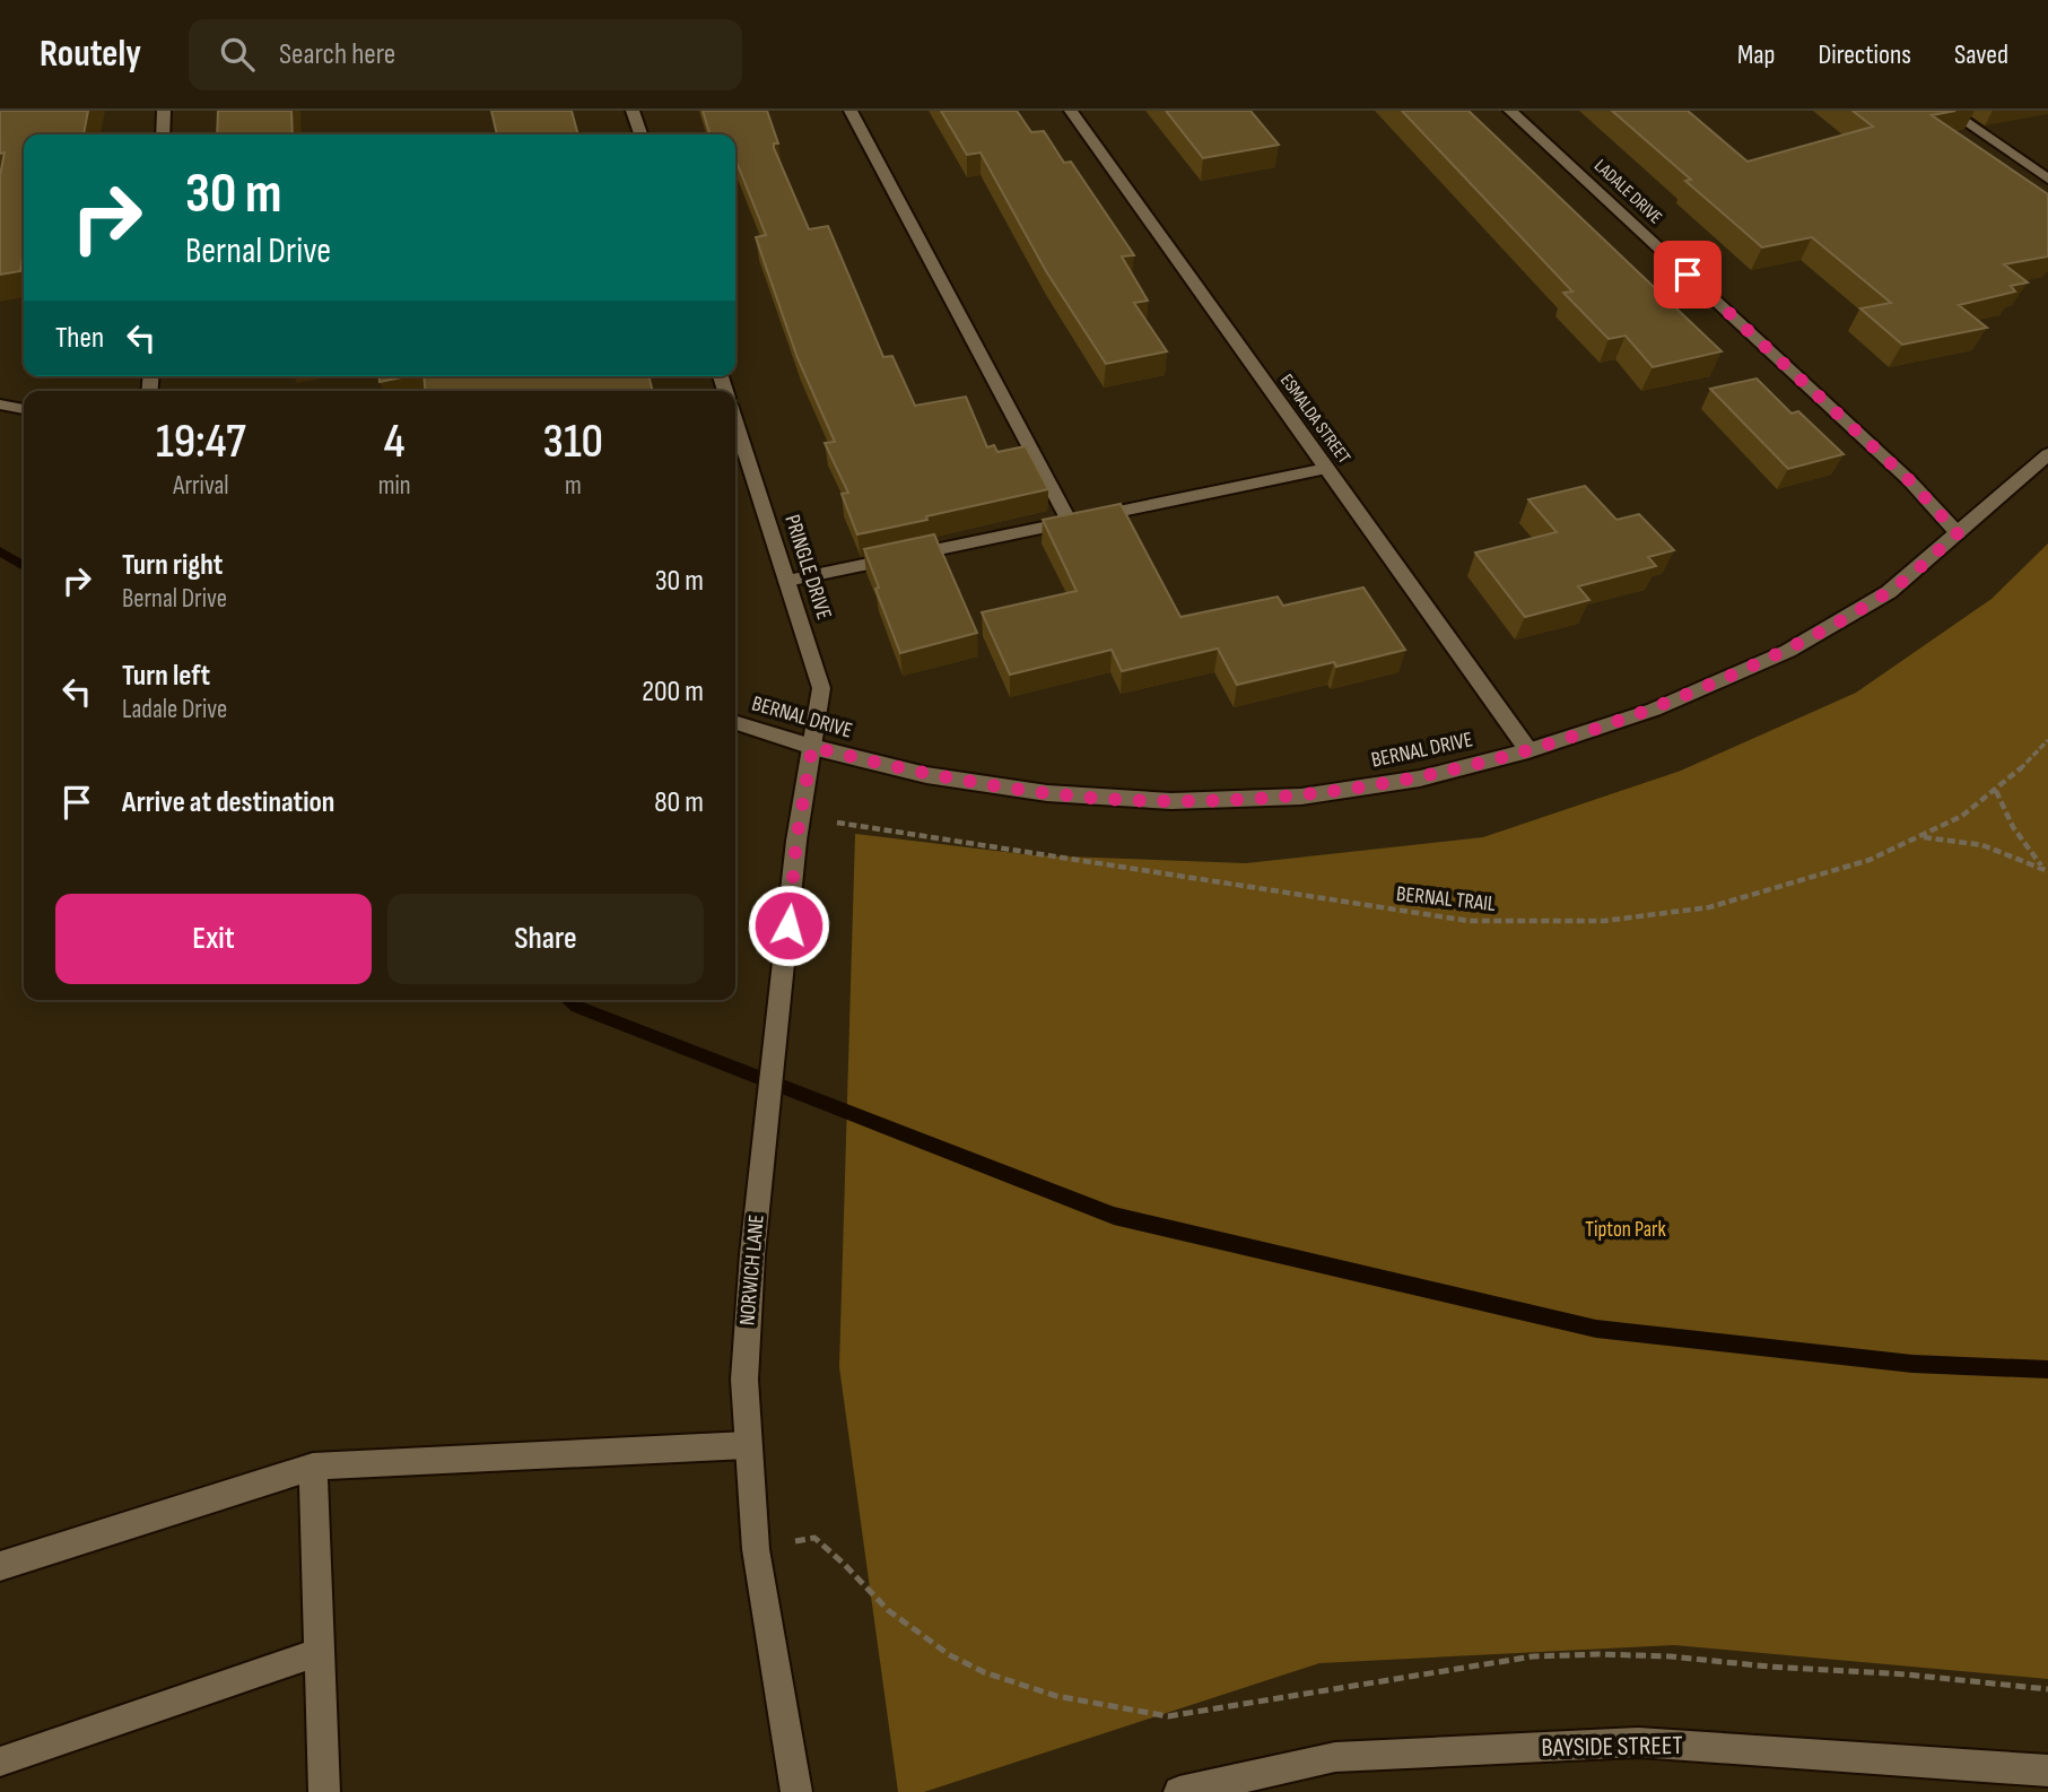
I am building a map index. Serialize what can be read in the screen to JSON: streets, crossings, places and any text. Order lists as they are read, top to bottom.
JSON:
{
  "streets": {
    "street": [
      "LADALE DRIVE",
      "ESMALDA STREET",
      "PRINGLE DRIVE",
      "BERNAL DRIVE",
      "NORWICH LANE",
      "BAYSIDE STREET"
    ],
    "path": ["BERNAL TRAIL"]
  },
  "crossings": [
    ["LADALE DRIVE", "BERNAL DRIVE"],
    ["ESMALDA STREET", "BERNAL DRIVE"],
    ["PRINGLE DRIVE", "BERNAL DRIVE"],
    ["PRINGLE DRIVE", "NORWICH LANE"],
    ["BERNAL DRIVE", "NORWICH LANE"],
    ["BERNAL TRAIL", "NORWICH LANE"]
  ],
  "parks": ["Tipton Park"],
  "page": {
    "header": "Routely",
    "search": "Search here",
    "nav": ["Map", "Directions", "Saved"],
    "turn": ["30 m", "Bernal Drive"],
    "then": "Then",
    "eta": [
      "19:47",
      "Arrival",
      "4",
      "min",
      "310",
      "m"
    ],
    "list": [
      {
        "name": "Turn right",
        "note": "Bernal Drive",
        "value": "30 m"
      },
      {
        "name": "Turn left",
        "note": "Ladale Drive",
        "value": "200 m"
      },
      {
        "name": "Arrive at destination",
        "value": "80 m"
      }
    ],
    "buttons": ["Exit", "Share"]
  }
}
